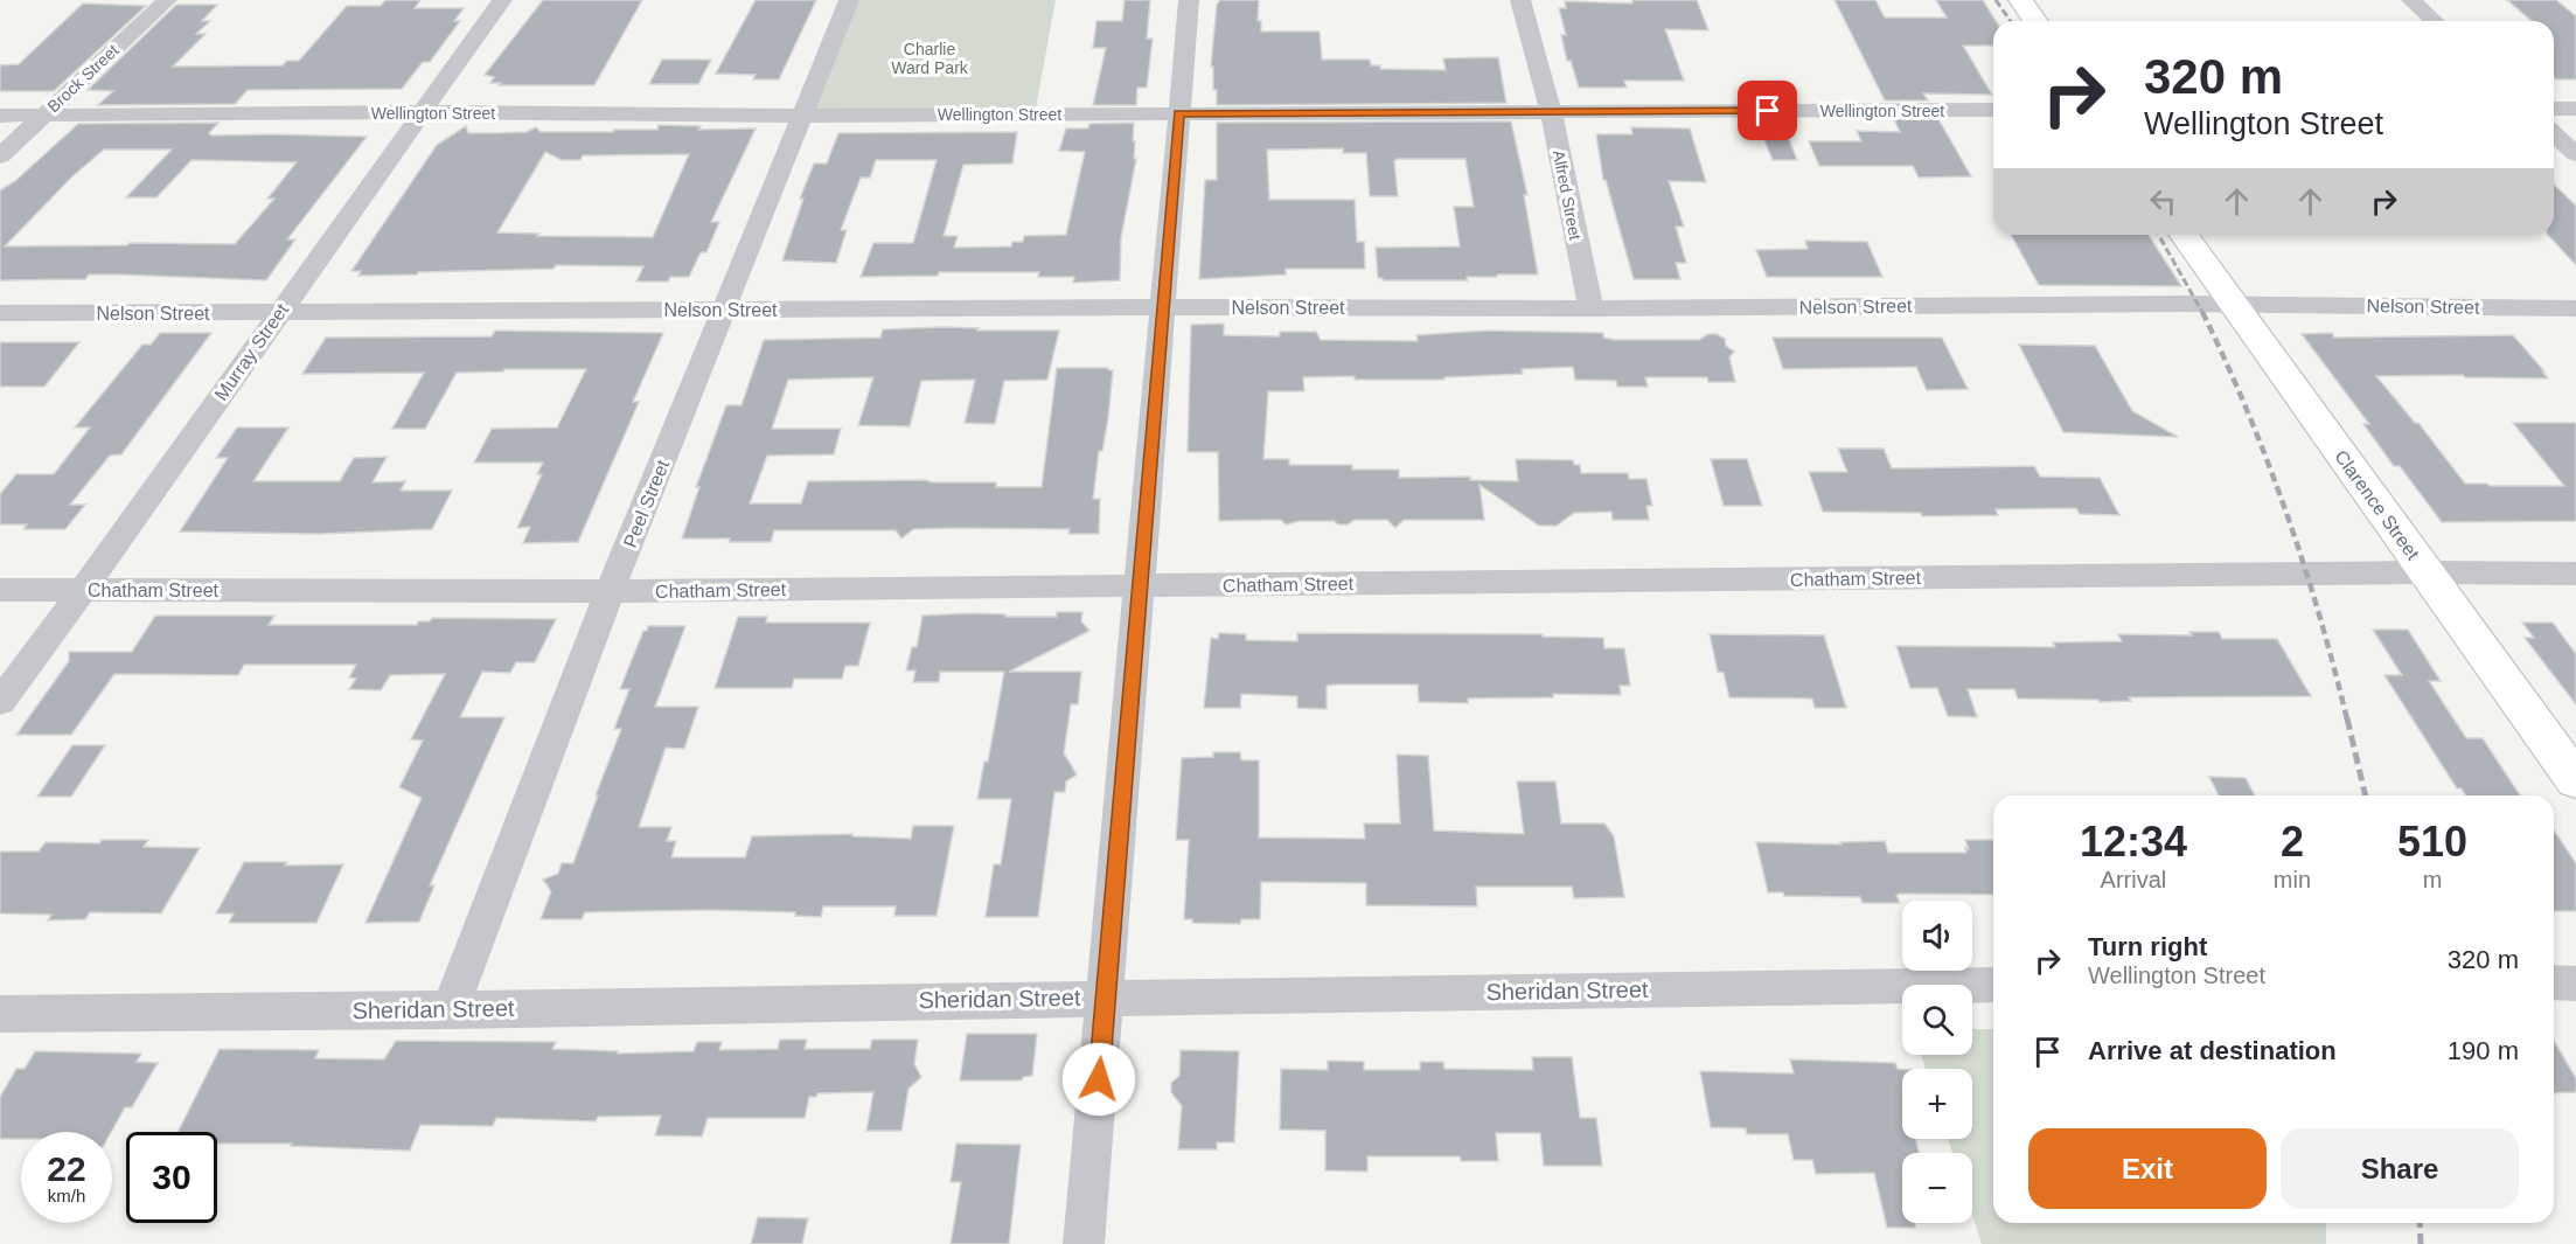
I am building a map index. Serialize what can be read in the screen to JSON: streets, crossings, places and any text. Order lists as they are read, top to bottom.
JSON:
{
  "streets": {
    "main road": ["Clarence Street"],
    "street": [
      "Brock Street",
      "Wellington Street",
      "Alfred Street",
      "Nelson Street",
      "Murray Street",
      "Peel Street",
      "Chatham Street",
      "Sheridan Street"
    ]
  },
  "crossings": [
    ["Brock Street", "Wellington Street"],
    ["Wellington Street", "Alfred Street"],
    ["Wellington Street", "Murray Street"],
    ["Wellington Street", "Peel Street"],
    ["Alfred Street", "Nelson Street"],
    ["Nelson Street", "Murray Street"],
    ["Nelson Street", "Peel Street"],
    ["Nelson Street", "Clarence Street"],
    ["Murray Street", "Chatham Street"],
    ["Peel Street", "Chatham Street"],
    ["Peel Street", "Sheridan Street"],
    ["Clarence Street", "Chatham Street"]
  ],
  "parks": ["Charlie Ward Park"],
  "page": {
    "turn": ["320 m", "Wellington Street"],
    "eta": [
      "12:34",
      "Arrival",
      "2",
      "min",
      "510",
      "m"
    ],
    "map_buttons": ["+", "−"],
    "list": [
      {
        "name": "Turn right",
        "note": "Wellington Street",
        "value": "320 m"
      },
      {
        "name": "Arrive at destination",
        "value": "190 m"
      }
    ],
    "buttons": ["Exit", "Share"],
    "speed": "22 km/h",
    "limit": "30"
  }
}
